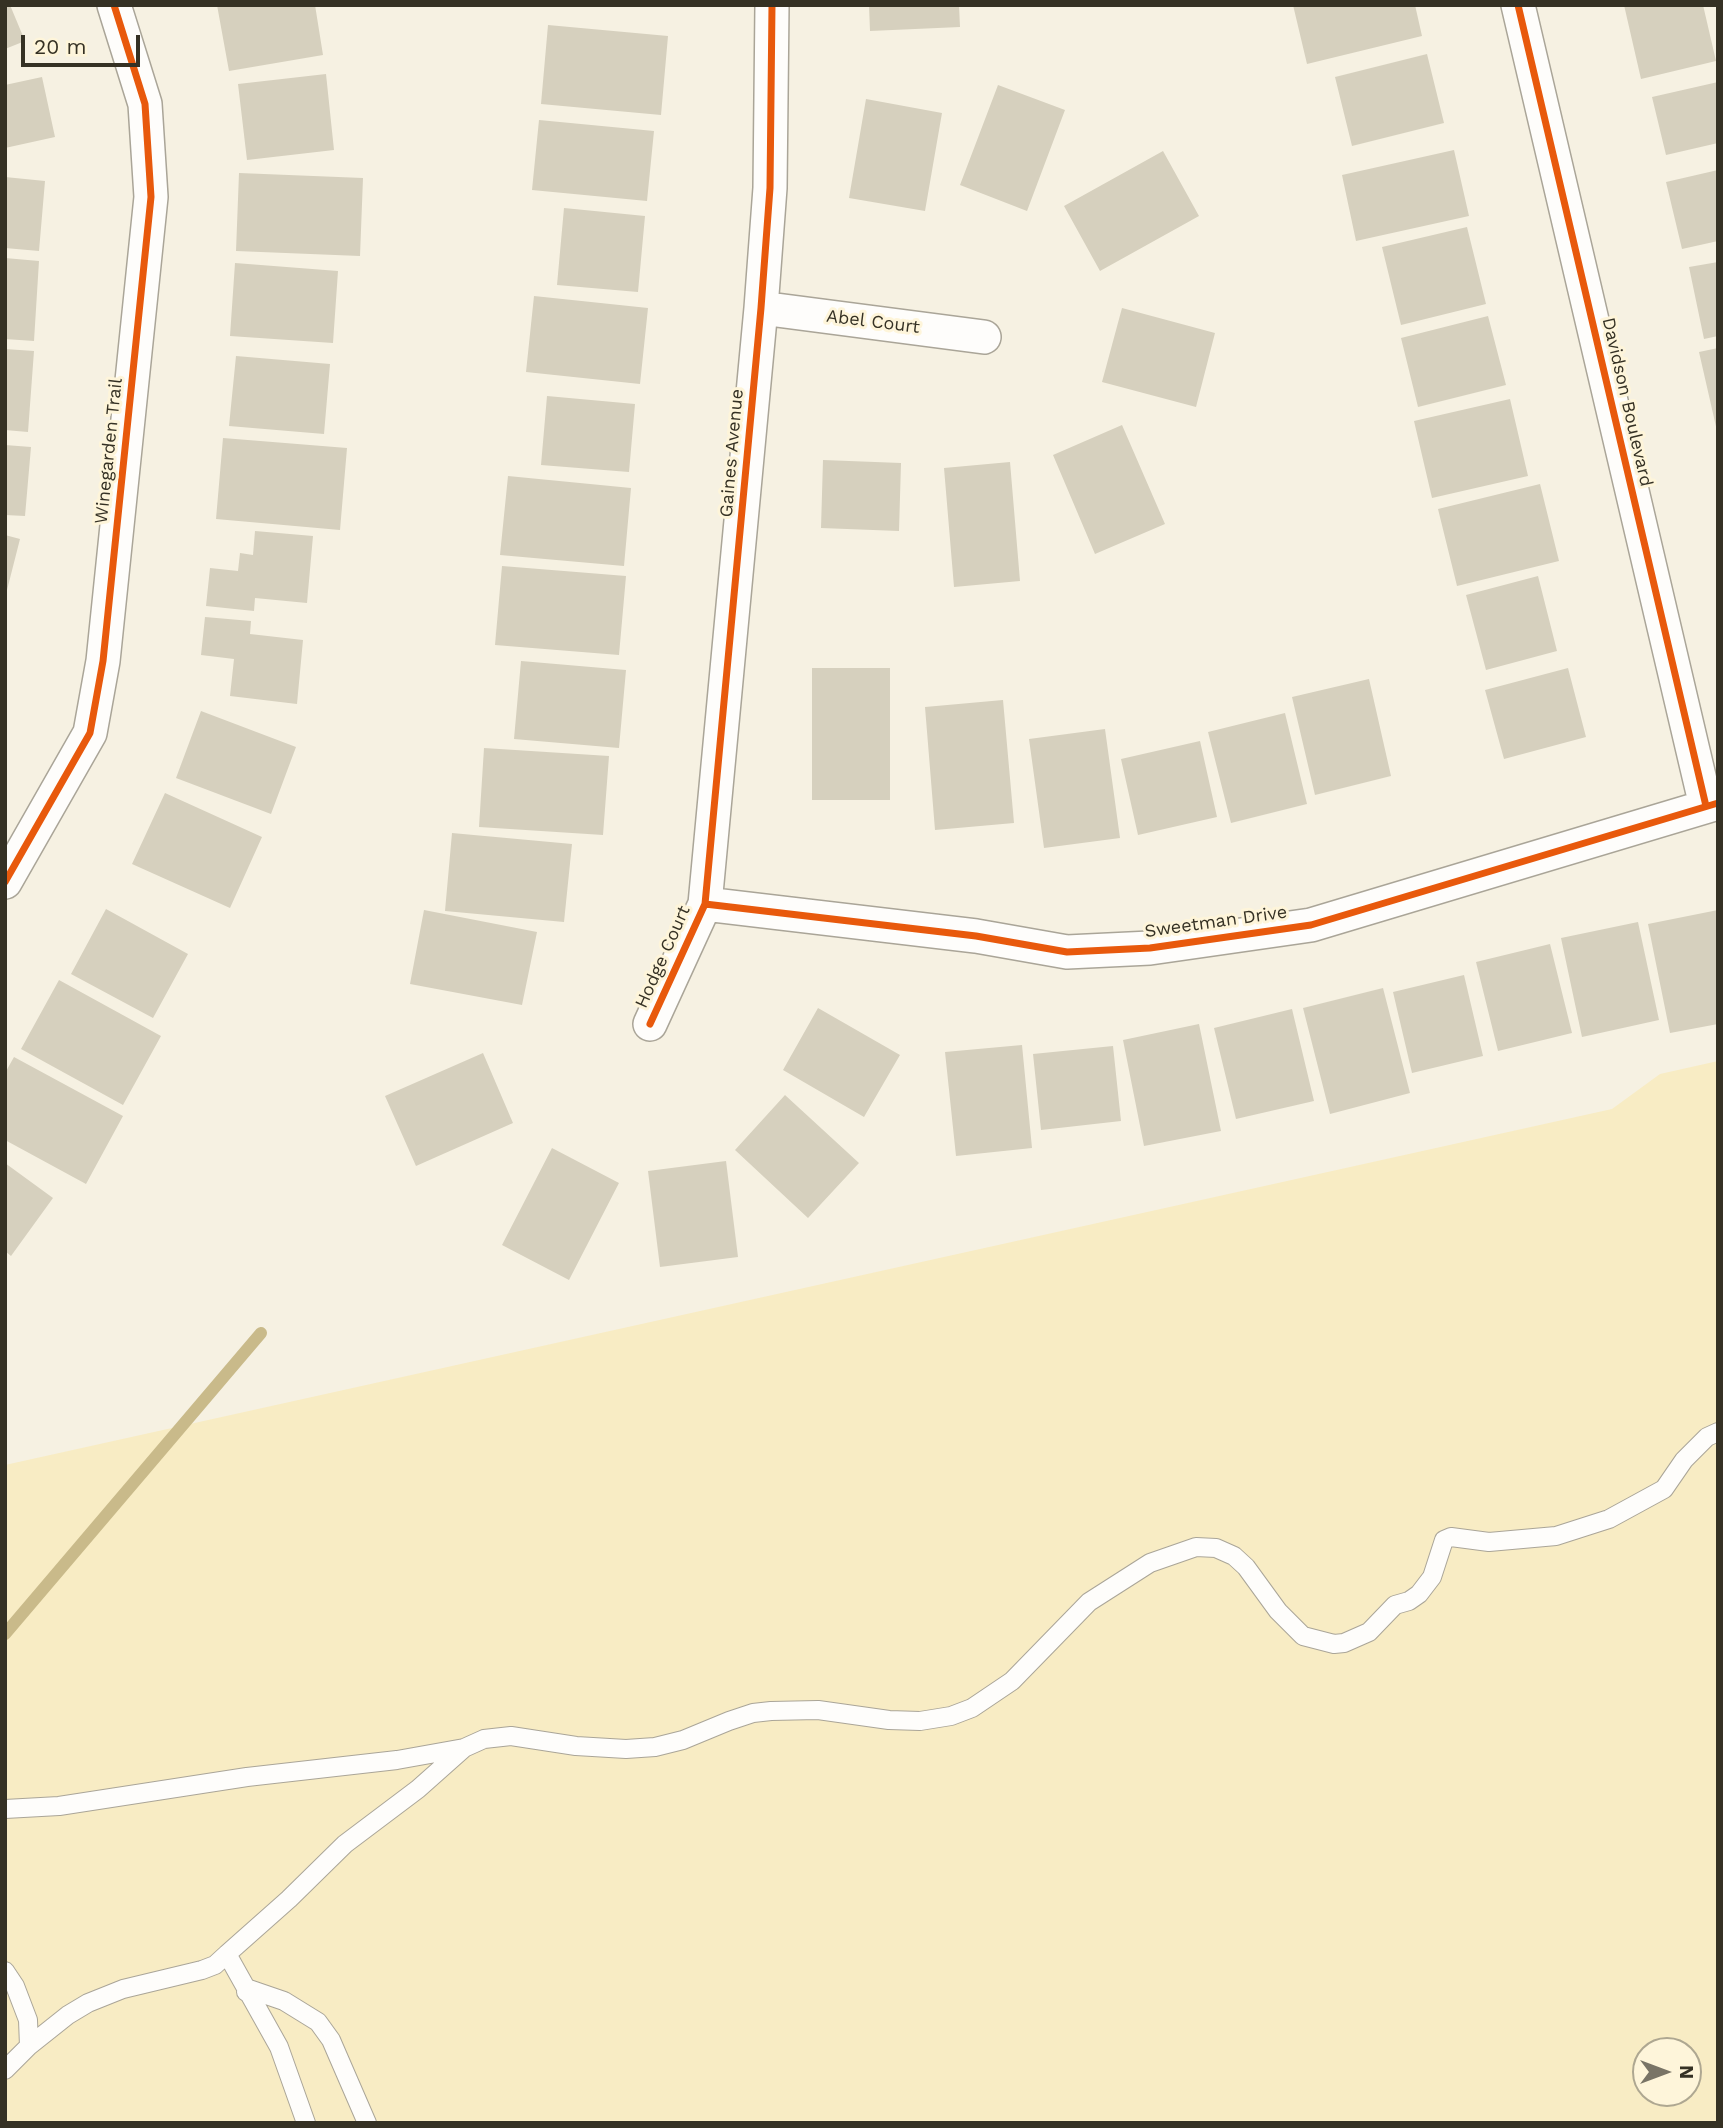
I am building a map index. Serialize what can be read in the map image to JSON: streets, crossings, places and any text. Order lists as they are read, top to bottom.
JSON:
{
  "streets": {
    "street": [
      "Abel Court",
      "Davidson Boulevard",
      "Winegarden Trail",
      "Gaines Avenue",
      "Sweetman Drive",
      "Hodge Court"
    ]
  },
  "crossings": [
    ["Abel Court", "Gaines Avenue"],
    ["Davidson Boulevard", "Sweetman Drive"],
    ["Gaines Avenue", "Sweetman Drive"],
    ["Gaines Avenue", "Hodge Court"],
    ["Sweetman Drive", "Hodge Court"]
  ],
  "scale_bar": "20 m",
  "north": "right"
}
